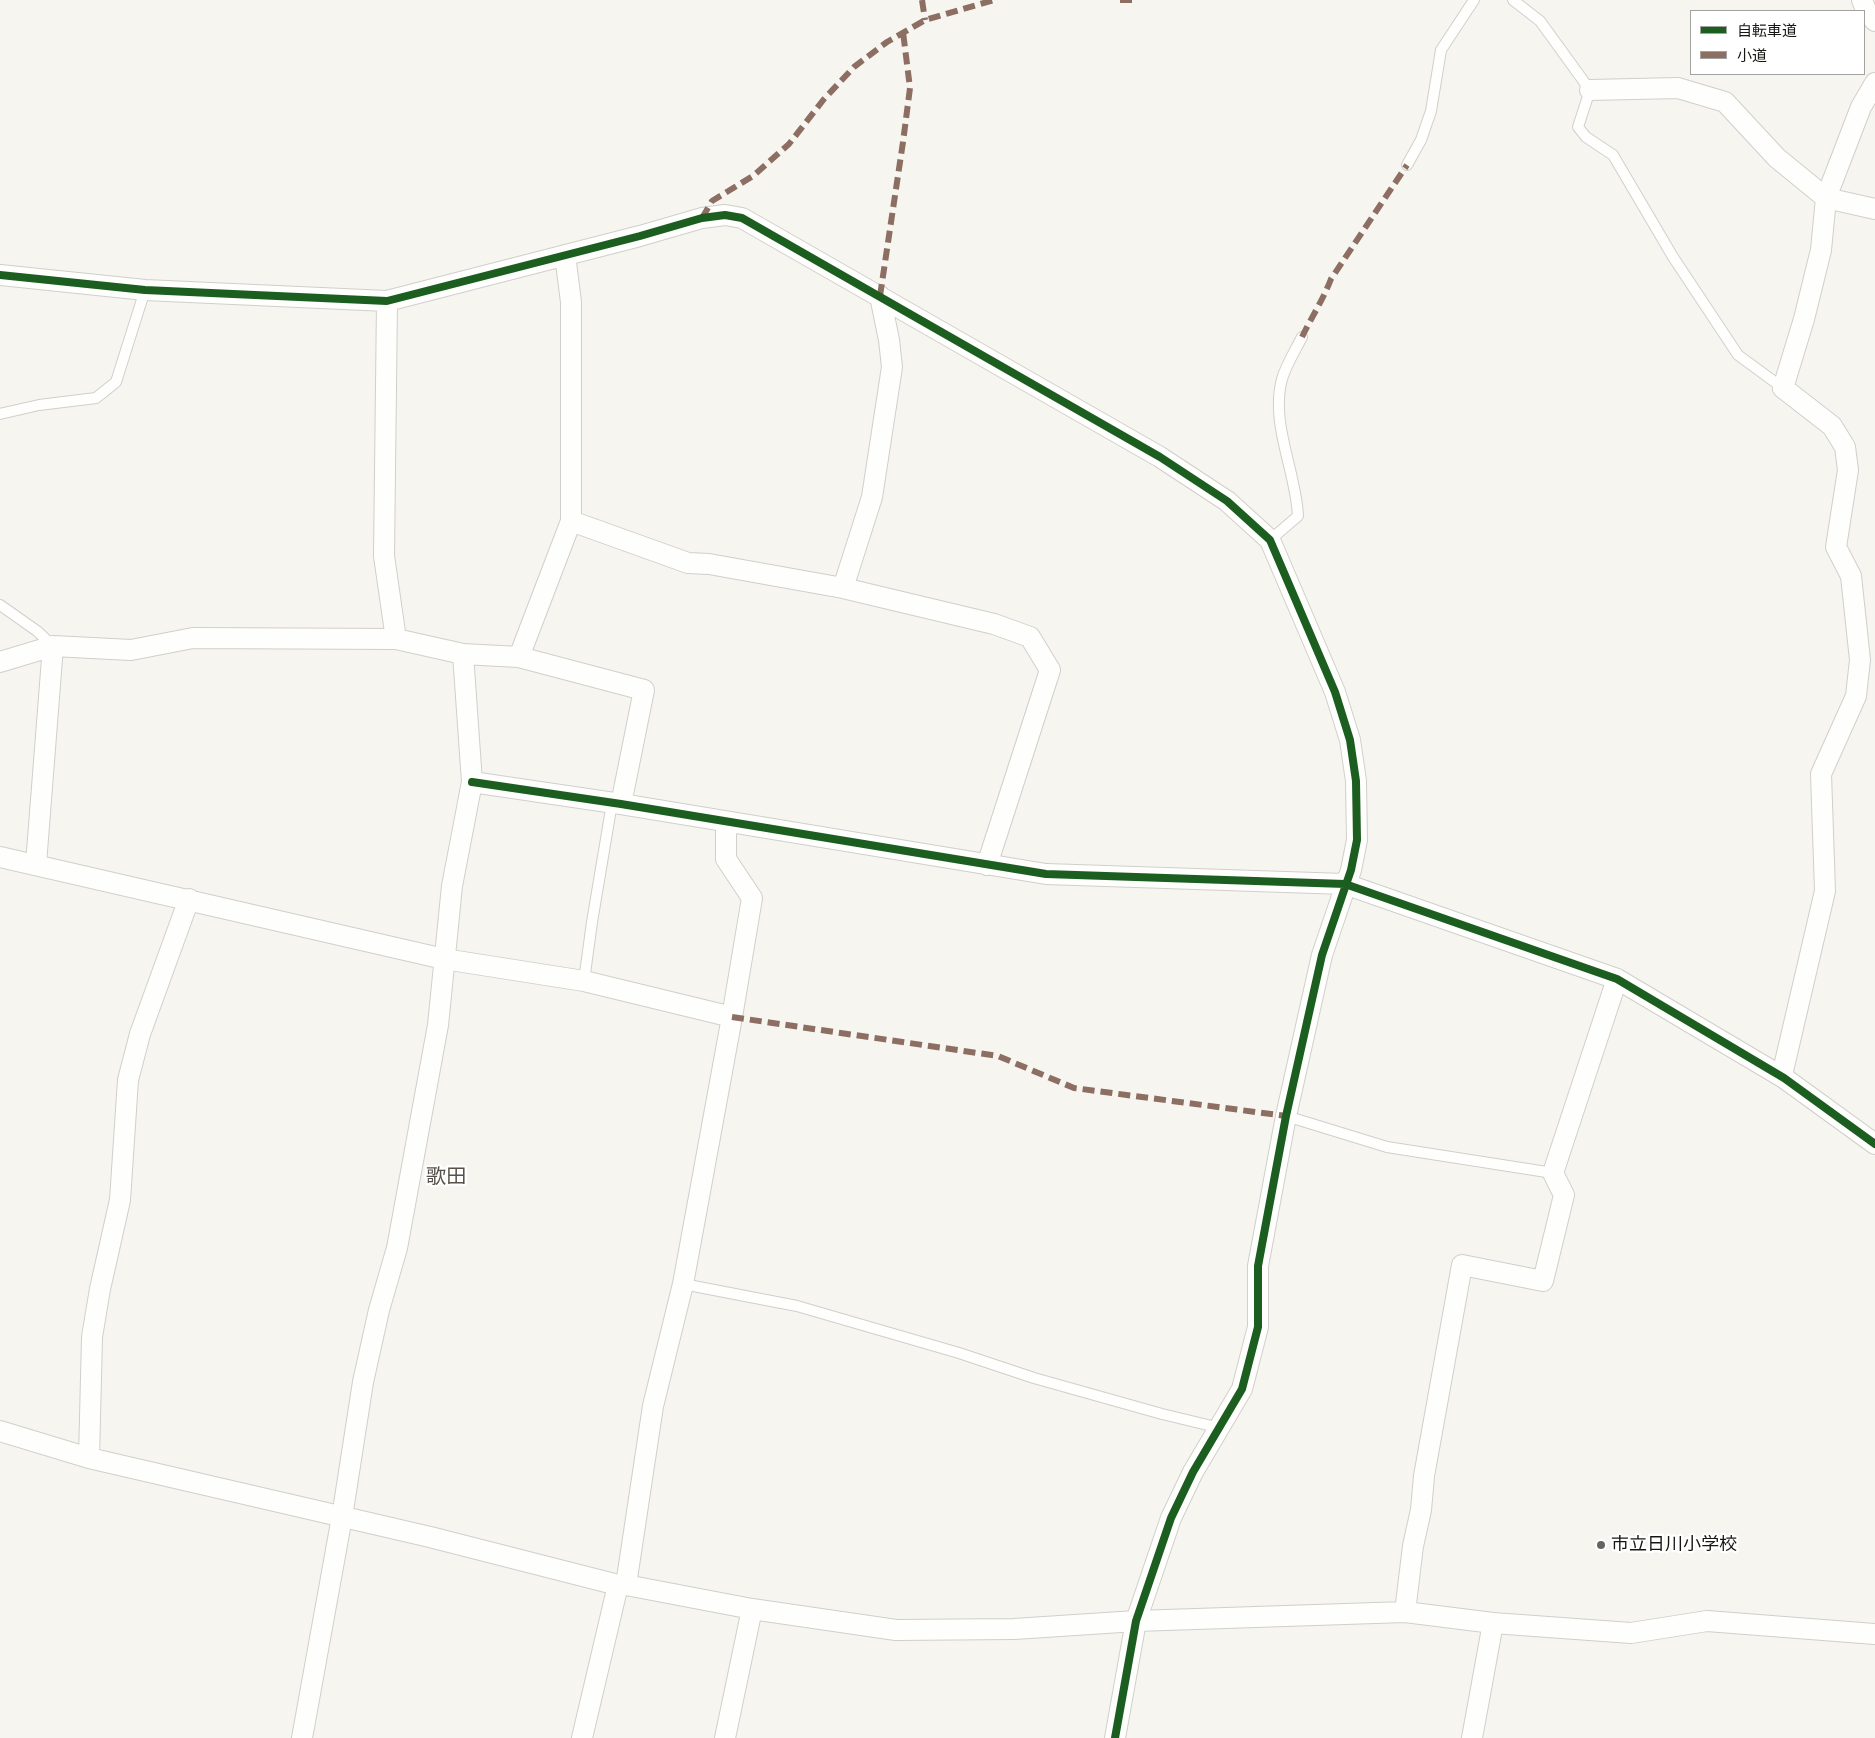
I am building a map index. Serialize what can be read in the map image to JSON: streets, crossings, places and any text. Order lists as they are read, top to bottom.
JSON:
{
  "districts": ["歌田"],
  "places": ["市立日川小学校"],
  "legend": ["自転車道", "小道"]
}
